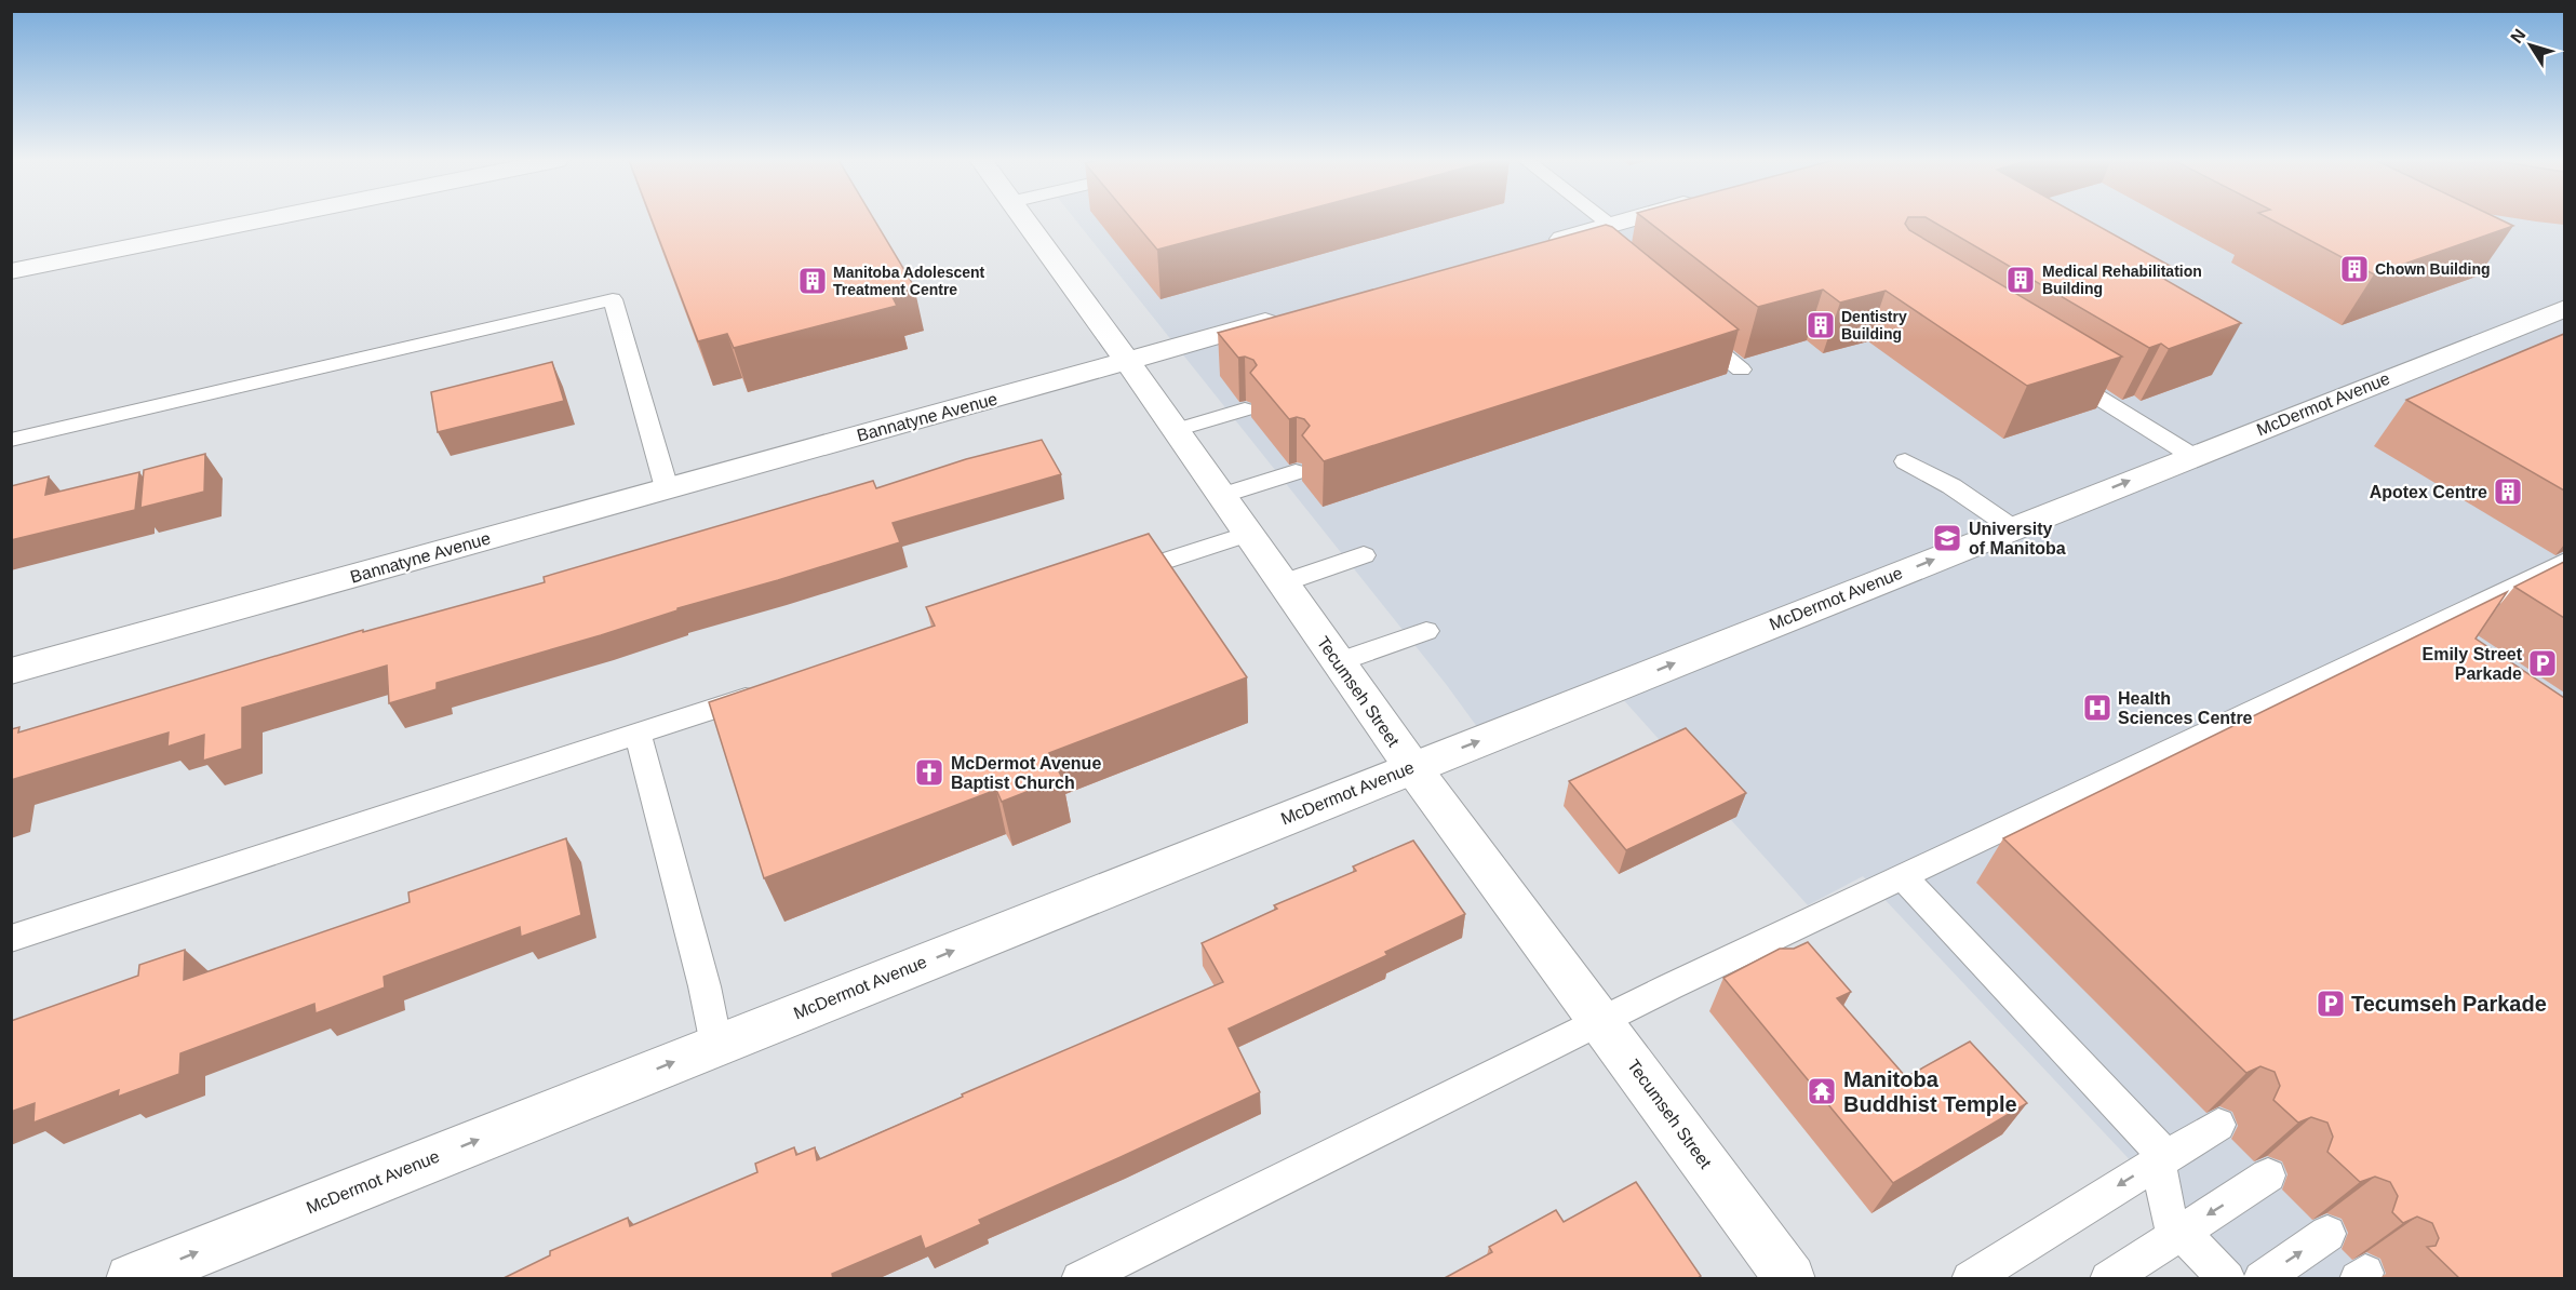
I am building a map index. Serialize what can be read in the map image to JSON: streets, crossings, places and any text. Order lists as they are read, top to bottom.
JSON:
{
  "streets": {
    "street": ["McDermot Avenue", "Bannatyne Avenue", "Tecumseh Street"]
  },
  "crossings": [
    ["McDermot Avenue", "Tecumseh Street"],
    ["Bannatyne Avenue", "Tecumseh Street"]
  ],
  "one_way": ["McDermot Avenue"],
  "places": {
    "building": [
      "Chown Building",
      "Medical Rehabilitation Building",
      "Manitoba Adolescent Treatment Centre",
      "Dentistry Building",
      "Apotex Centre"
    ],
    "school or university": ["University of Manitoba"],
    "parking": ["Emily Street Parkade", "Tecumseh Parkade"],
    "hospital": ["Health Sciences Centre"],
    "church": ["McDermot Avenue Baptist Church"],
    "temple": ["Manitoba Buddhist Temple"]
  },
  "north": "top left"
}
